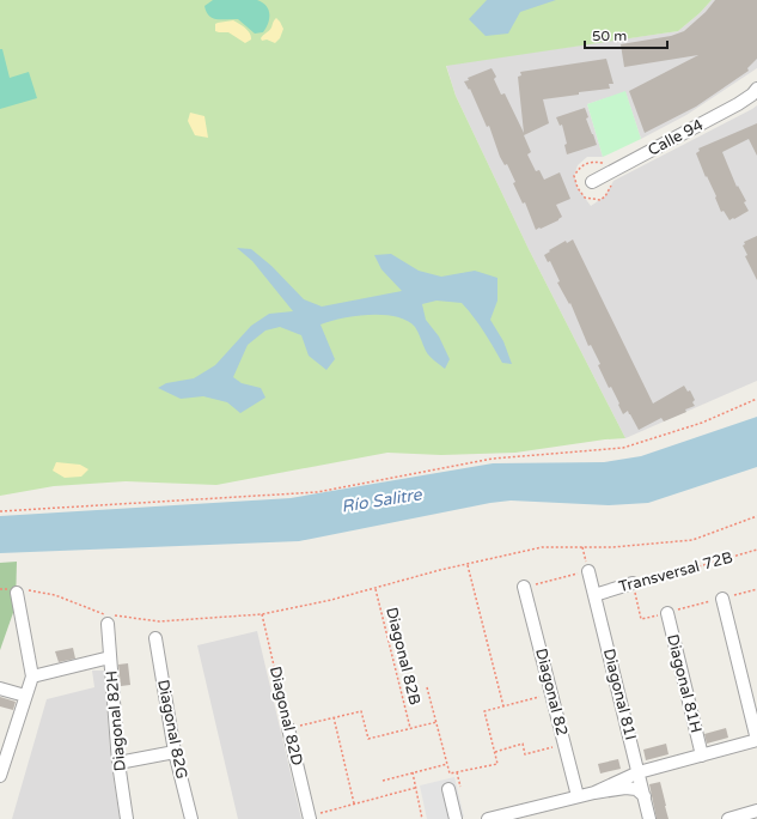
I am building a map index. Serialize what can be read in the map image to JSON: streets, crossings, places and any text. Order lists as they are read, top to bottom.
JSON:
{
  "streets": {
    "street": [
      "Calle 94",
      "Transversal 72B",
      "Diagonal 81H",
      "Diagonal 82",
      "Diagonal 81I",
      "Diagonal 82D",
      "Diagonal 82H",
      "Diagonal 82G"
    ],
    "path": ["Diagonal 82B"]
  },
  "crossings": [
    ["Transversal 72B", "Diagonal 81I"]
  ],
  "water": ["Río Salitre"],
  "scale_bar": "50 m"
}
